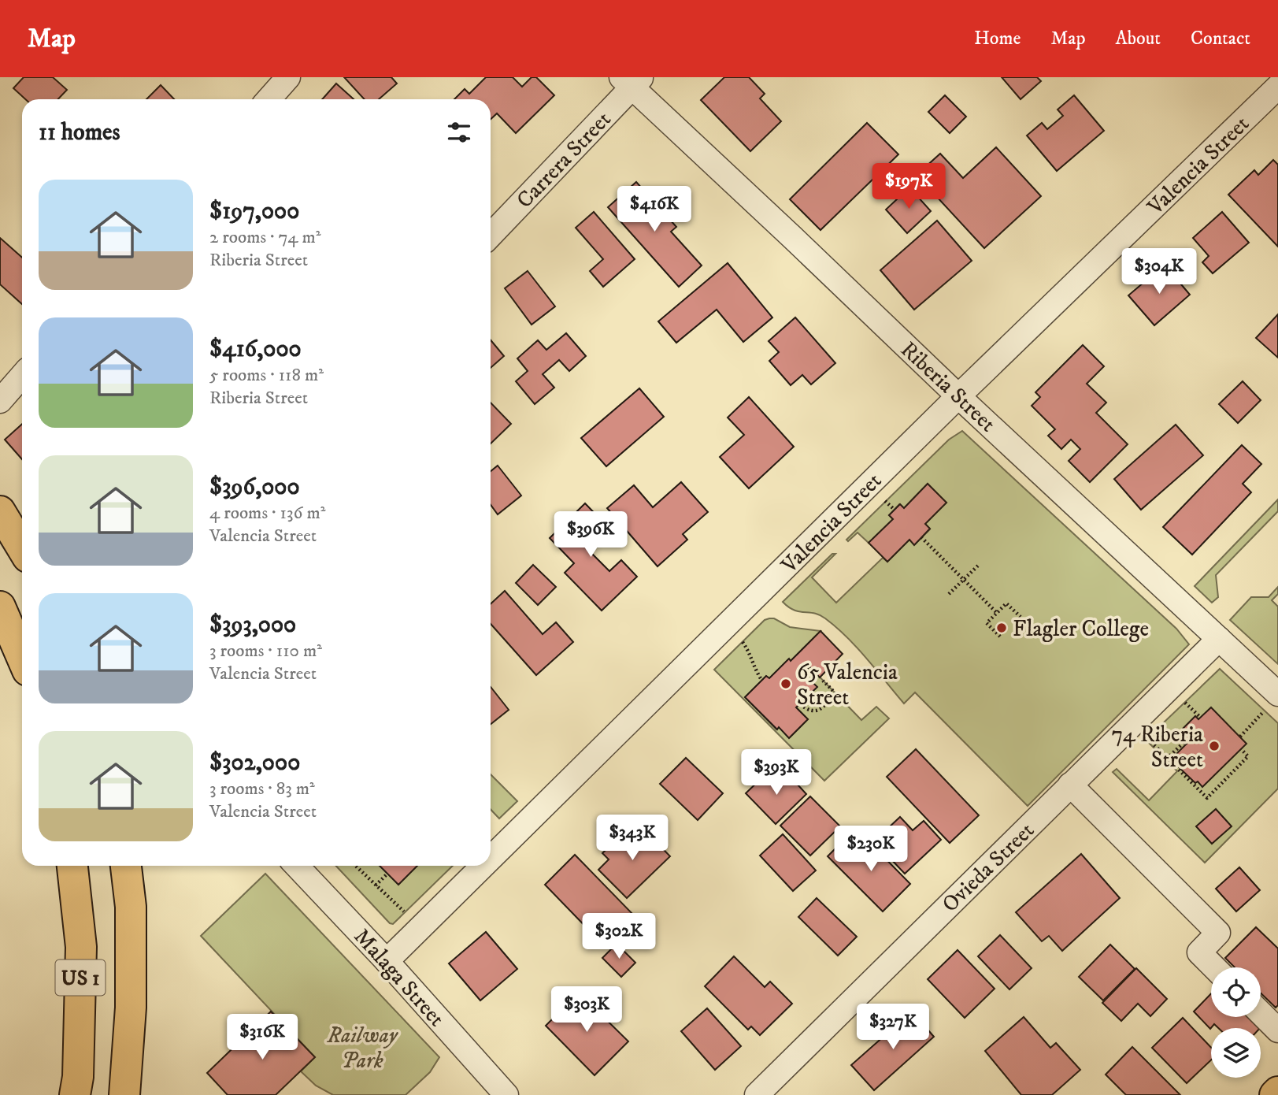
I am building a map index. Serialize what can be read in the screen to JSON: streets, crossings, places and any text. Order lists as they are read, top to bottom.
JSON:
{
  "streets": {
    "main road": ["US 1"],
    "street": [
      "Carrera Street",
      "Valencia Street",
      "Riberia Street",
      "Ovieda Street",
      "Malaga Street"
    ]
  },
  "crossings": [
    ["Carrera Street", "Riberia Street"],
    ["Valencia Street", "Riberia Street"],
    ["Valencia Street", "Malaga Street"],
    ["Riberia Street", "Ovieda Street"]
  ],
  "parks": ["Railway Park"],
  "places": ["Flagler College", "65 Valencia Street", "74 Riberia Street"],
  "page": {
    "header": "Map",
    "nav": [
      "Home",
      "Map",
      "About",
      "Contact"
    ],
    "heading": "11 homes",
    "price": [
      "$197K",
      "$416K",
      "$304K",
      "$396K",
      "$393K",
      "$343K",
      "$230K",
      "$302K",
      "$303K",
      "$327K",
      "$316K"
    ],
    "list": [
      {
        "name": "$197,000",
        "note": "2 rooms · 74 m² · Riberia Street"
      },
      {
        "name": "$416,000",
        "note": "5 rooms · 118 m² · Riberia Street"
      },
      {
        "name": "$396,000",
        "note": "4 rooms · 136 m² · Valencia Street"
      },
      {
        "name": "$393,000",
        "note": "3 rooms · 110 m² · Valencia Street"
      },
      {
        "name": "$302,000",
        "note": "3 rooms · 83 m² · Valencia Street"
      }
    ]
  }
}
